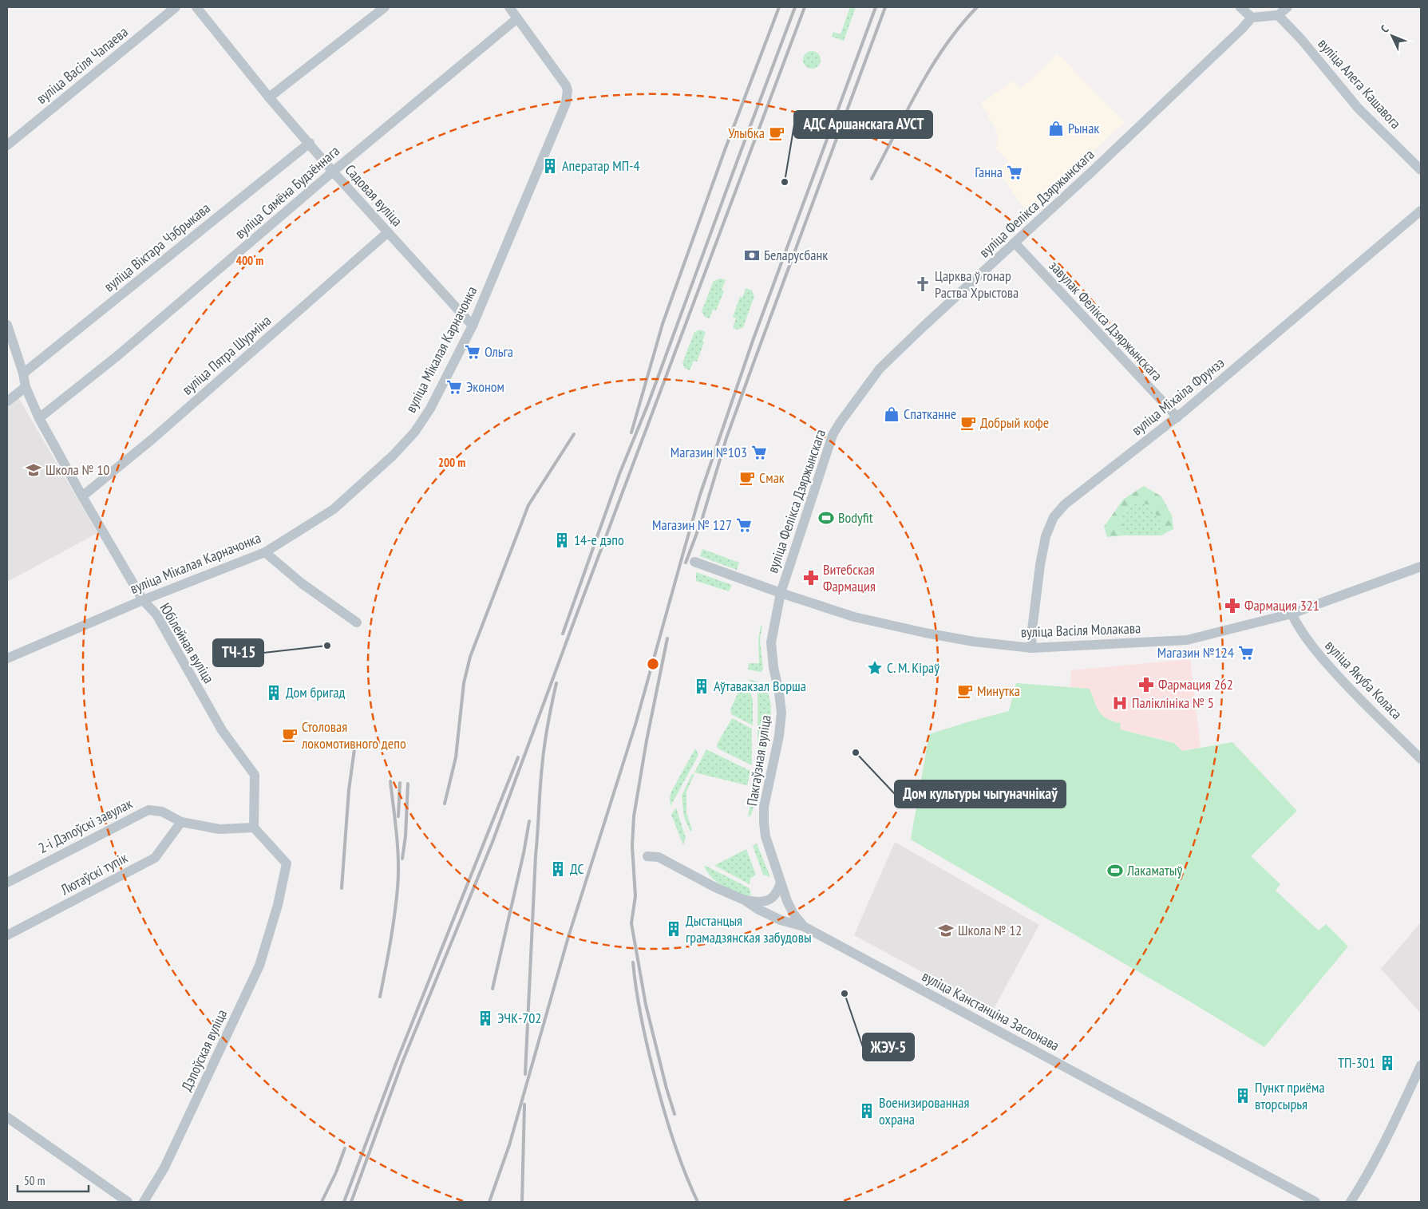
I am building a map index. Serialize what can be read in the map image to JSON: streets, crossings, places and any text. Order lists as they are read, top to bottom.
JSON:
{
  "streets": {
    "street": [
      "вуліца Васіля Чапаева",
      "вуліца Алега Кашавога",
      "вуліца Сямёна Будзённага",
      "Садовая вуліца",
      "вуліца Фелікса Дзяржынскага",
      "вуліца Віктара Чэбрыкава",
      "завулак Фелікса Дзяржынскага",
      "вуліца Мікалая Карначонка",
      "вуліца Пятра Шурміна",
      "вуліца Міхаіла Фрунзэ",
      "вуліца Васіля Молакава",
      "Юбілейная вуліца",
      "вуліца Якуба Коласа",
      "Пакгаўзная вуліца",
      "2-і Дэпоўскі завулак",
      "Лютаўскі тупік",
      "вуліца Канстанціна Заслонава",
      "Дэпоўская вуліца"
    ]
  },
  "crossings": [
    ["вуліца Сямёна Будзённага", "Садовая вуліца"],
    ["вуліца Сямёна Будзённага", "вуліца Мікалая Карначонка"],
    ["вуліца Сямёна Будзённага", "Юбілейная вуліца"],
    ["Садовая вуліца", "вуліца Віктара Чэбрыкава"],
    ["Садовая вуліца", "вуліца Мікалая Карначонка"],
    ["Садовая вуліца", "вуліца Пятра Шурміна"],
    ["вуліца Фелікса Дзяржынскага", "завулак Фелікса Дзяржынскага"],
    ["вуліца Фелікса Дзяржынскага", "вуліца Васіля Молакава"],
    ["вуліца Фелікса Дзяржынскага", "Пакгаўзная вуліца"],
    ["вуліца Віктара Чэбрыкава", "Юбілейная вуліца"],
    ["завулак Фелікса Дзяржынскага", "вуліца Міхаіла Фрунзэ"],
    ["вуліца Мікалая Карначонка", "Юбілейная вуліца"],
    ["вуліца Пятра Шурміна", "Юбілейная вуліца"],
    ["вуліца Міхаіла Фрунзэ", "вуліца Васіля Молакава"],
    ["вуліца Васіля Молакава", "вуліца Якуба Коласа"],
    ["вуліца Васіля Молакава", "Пакгаўзная вуліца"],
    ["Юбілейная вуліца", "2-і Дэпоўскі завулак"],
    ["Юбілейная вуліца", "Дэпоўская вуліца"],
    ["Пакгаўзная вуліца", "вуліца Канстанціна Заслонава"],
    ["2-і Дэпоўскі завулак", "Лютаўскі тупік"],
    ["2-і Дэпоўскі завулак", "Дэпоўская вуліца"]
  ],
  "places": {
    "shop": ["Рынак", "Спатканне"],
    "cafe": [
      "Улыбка",
      "Добрый кофе",
      "Смак",
      "Минутка",
      "Столовая локомотивного депо"
    ],
    "building": [
      "Аператар МП-4",
      "14-е дэпо",
      "Аўтавакзал Ворша",
      "Дом бригад",
      "ДС",
      "Дыстанцыя грамадзянская забудовы",
      "ЭЧК-702",
      "ТП-301",
      "Пункт приёма вторсырья",
      "Военизированная охрана"
    ],
    "supermarket": [
      "Ганна",
      "Ольга",
      "Эконом",
      "Магазин №103",
      "Магазин № 127",
      "Магазин №124"
    ],
    "other": [
      "АДС Аршанскага АУСТ",
      "ТЧ-15",
      "Дом культуры чыгуначнікаў",
      "ЖЭУ-5"
    ],
    "bank": ["Беларусбанк"],
    "church": ["Царква ў гонар Раства Хрыстова"],
    "school or university": ["Школа № 10", "Школа № 12"],
    "sports": ["Bodyfit", "Лакаматыў"],
    "pharmacy": ["Витебская Фармация", "Фармация 321", "Фармация 262"],
    "place": ["С. М. Кіраў"],
    "hospital": ["Паліклініка № 5"]
  },
  "scale_bar": "50 m",
  "north": "top left",
  "rings": ["400 m", "200 m"]
}
